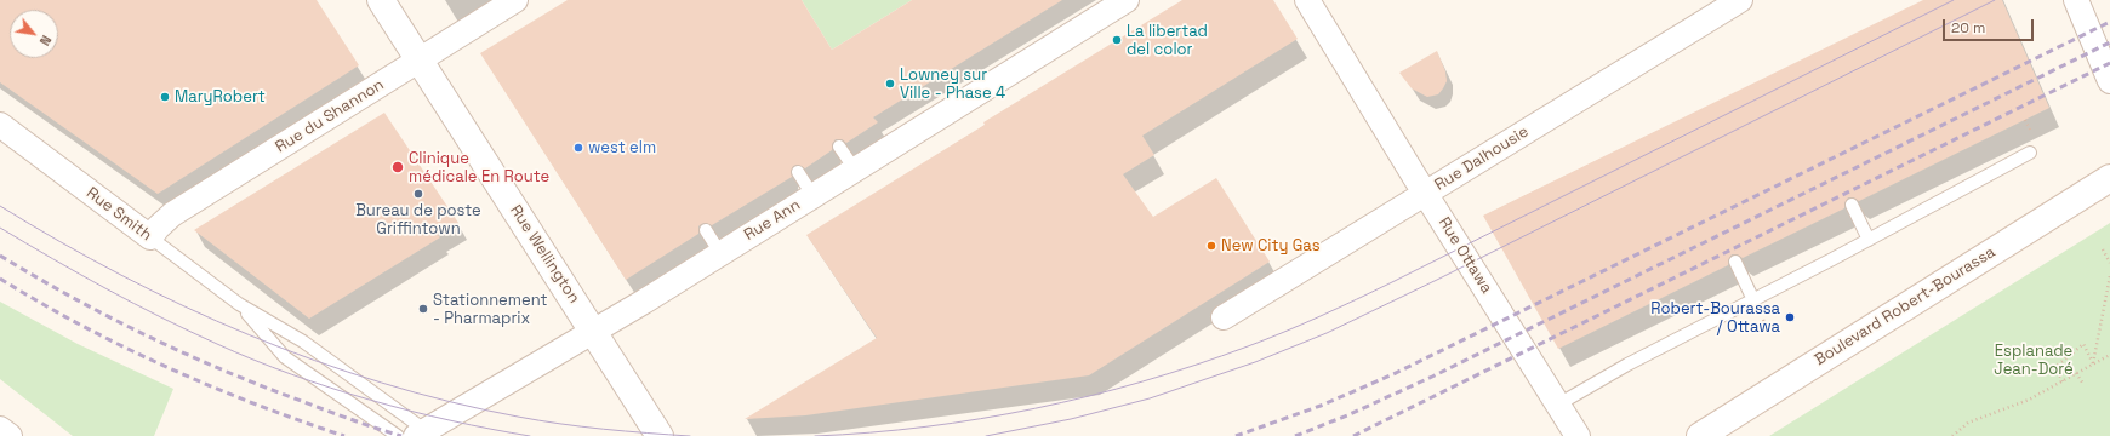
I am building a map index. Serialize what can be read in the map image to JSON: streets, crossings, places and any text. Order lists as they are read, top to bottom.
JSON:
{
  "streets": {
    "street": [
      "Rue du Shannon",
      "Rue Dalhousie",
      "Rue Smith",
      "Rue Ann",
      "Rue Wellington",
      "Rue Ottawa",
      "Boulevard Robert-Bourassa"
    ]
  },
  "crossings": [
    ["Rue du Shannon", "Rue Smith"],
    ["Rue du Shannon", "Rue Wellington"],
    ["Rue Dalhousie", "Rue Ottawa"],
    ["Rue Smith", "Rue Ann"],
    ["Rue Ann", "Rue Wellington"]
  ],
  "parks": ["Esplanade Jean-Doré"],
  "places": [
    "La libertad del color",
    "Lowney sur Ville - Phase 4",
    "MaryRobert",
    "west elm",
    "Clinique médicale En Route",
    "Bureau de poste Griffintown",
    "New City Gas",
    "Stationnement - Pharmaprix",
    "Robert-Bourassa / Ottawa"
  ],
  "scale_bar": "20 m",
  "north": "bottom right"
}
